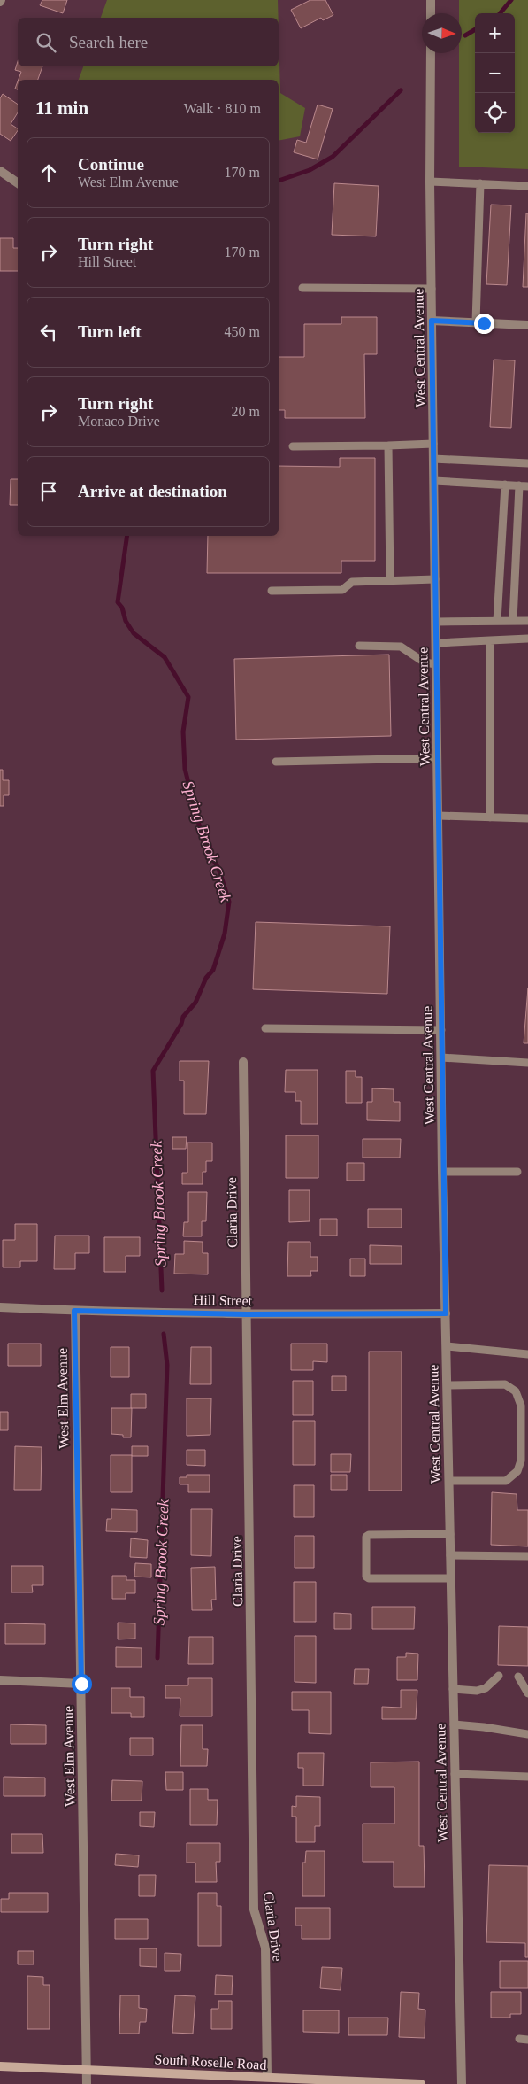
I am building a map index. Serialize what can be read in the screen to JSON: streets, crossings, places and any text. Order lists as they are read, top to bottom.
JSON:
{
  "streets": {
    "main road": ["South Roselle Road"],
    "street": [
      "West Central Avenue",
      "Claria Drive",
      "Hill Street",
      "West Elm Avenue"
    ]
  },
  "crossings": [
    ["West Central Avenue", "Hill Street"],
    ["Claria Drive", "Hill Street"],
    ["Claria Drive", "South Roselle Road"],
    ["Hill Street", "West Elm Avenue"],
    ["West Elm Avenue", "South Roselle Road"]
  ],
  "water": ["Spring Brook Creek"],
  "north": "right",
  "page": {
    "map_buttons": ["+", "−"],
    "search": "Search here",
    "heading": ["11 min", "Walk · 810 m"],
    "list": [
      ["Continue", "West Elm Avenue", "170 m"],
      ["Turn right", "Hill Street", "170 m"],
      ["Turn left", "450 m"],
      ["Turn right", "Monaco Drive", "20 m"],
      "Arrive at destination"
    ]
  }
}
